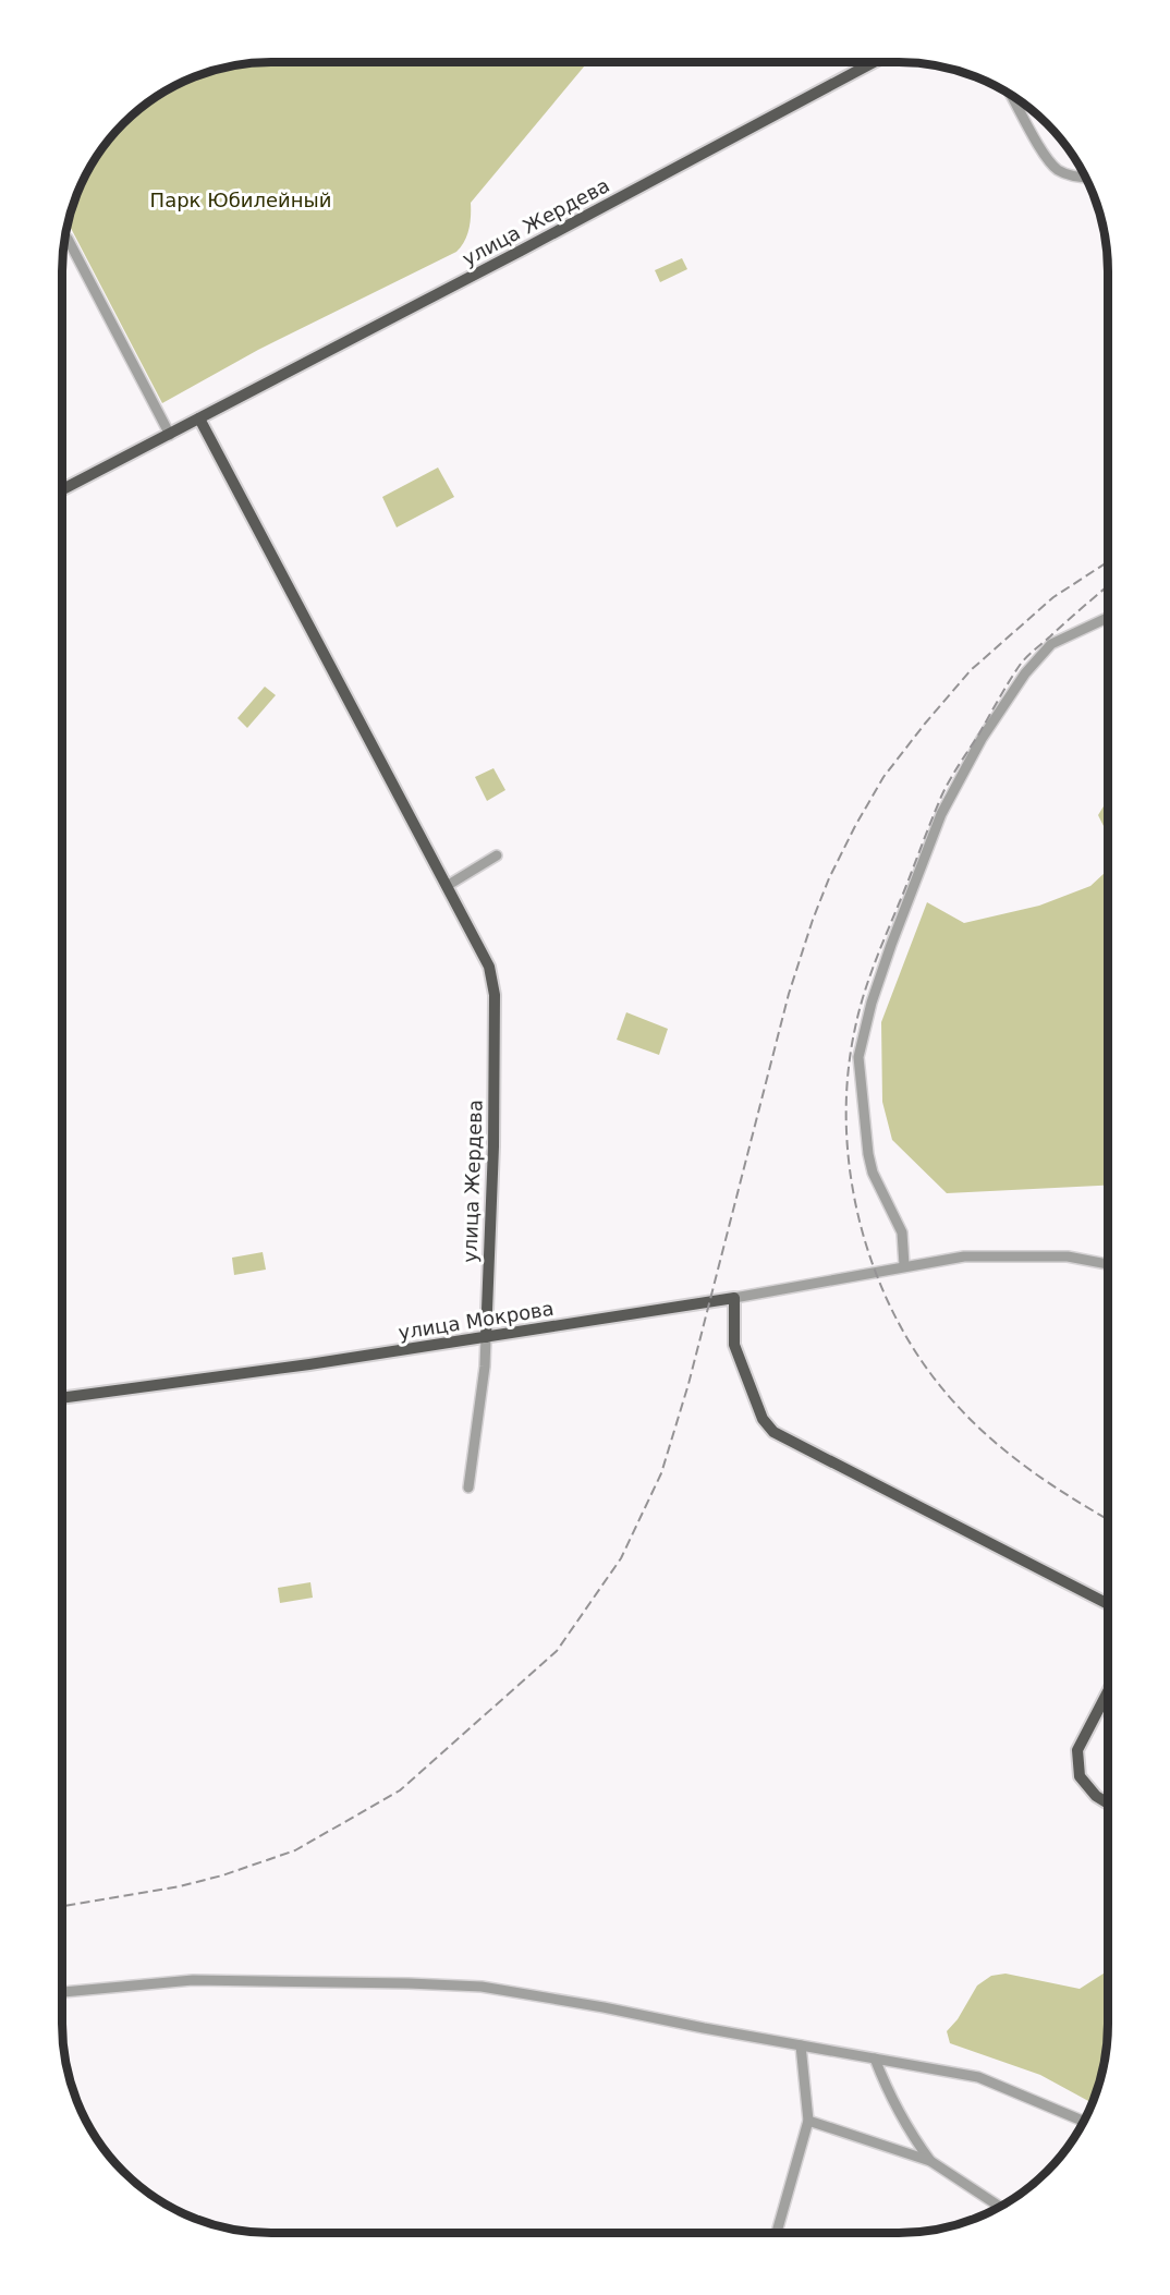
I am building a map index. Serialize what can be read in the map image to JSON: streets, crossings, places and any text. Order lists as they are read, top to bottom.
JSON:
{
  "streets": {
    "main road": ["улица Жердева", "улица Мокрова"]
  },
  "crossings": [
    ["улица Жердева", "улица Мокрова"]
  ],
  "parks": ["Парк Юбилейный"]
}
